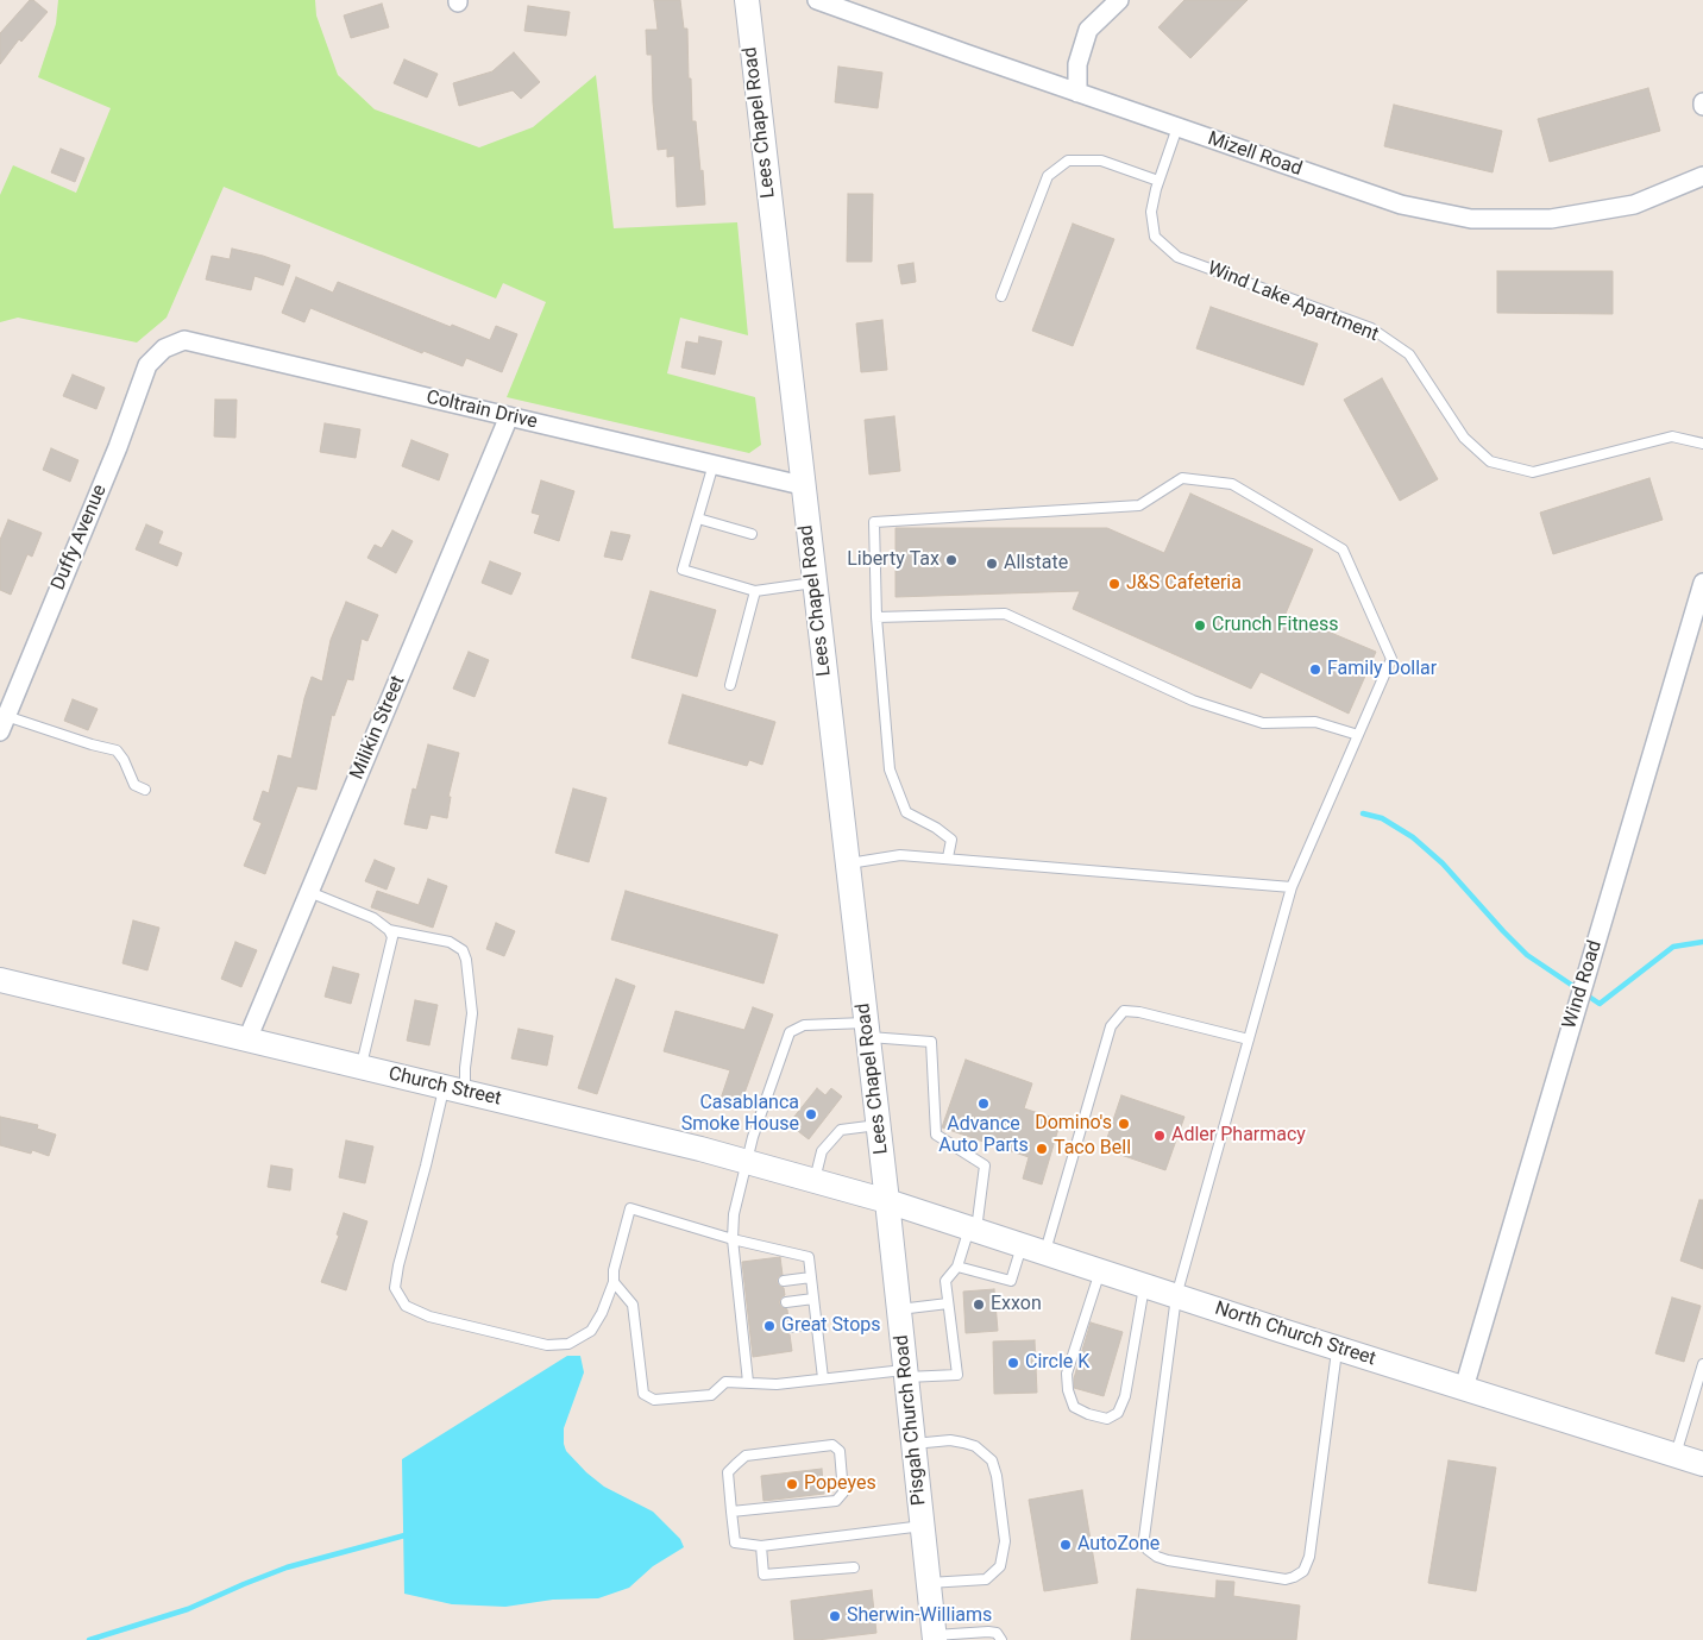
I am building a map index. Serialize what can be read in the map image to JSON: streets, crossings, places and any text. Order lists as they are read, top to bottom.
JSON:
{
  "streets": {
    "main road": [
      "Lees Chapel Road",
      "Church Street",
      "North Church Street",
      "Pisgah Church Road"
    ],
    "street": [
      "Mizell Road",
      "Coltrain Drive",
      "Duffy Avenue",
      "Milikin Street",
      "Wind Road"
    ],
    "lane": ["Wind Lake Apartment"]
  },
  "crossings": [
    ["Lees Chapel Road", "Coltrain Drive"],
    ["Lees Chapel Road", "Church Street"],
    ["Lees Chapel Road", "North Church Street"],
    ["Lees Chapel Road", "Pisgah Church Road"],
    ["Mizell Road", "Wind Lake Apartment"],
    ["Coltrain Drive", "Duffy Avenue"],
    ["Coltrain Drive", "Milikin Street"],
    ["Milikin Street", "Church Street"],
    ["Wind Road", "North Church Street"],
    ["Church Street", "North Church Street"],
    ["Church Street", "Pisgah Church Road"],
    ["North Church Street", "Pisgah Church Road"]
  ],
  "places": [
    "Liberty Tax",
    "Allstate",
    "J&S Cafeteria",
    "Crunch Fitness",
    "Family Dollar",
    "Advance Auto Parts",
    "Casablanca Smoke House",
    "Domino's",
    "Adler Pharmacy",
    "Taco Bell",
    "Exxon",
    "Great Stops",
    "Circle K",
    "Popeyes",
    "AutoZone",
    "Sherwin-Williams"
  ]
}
